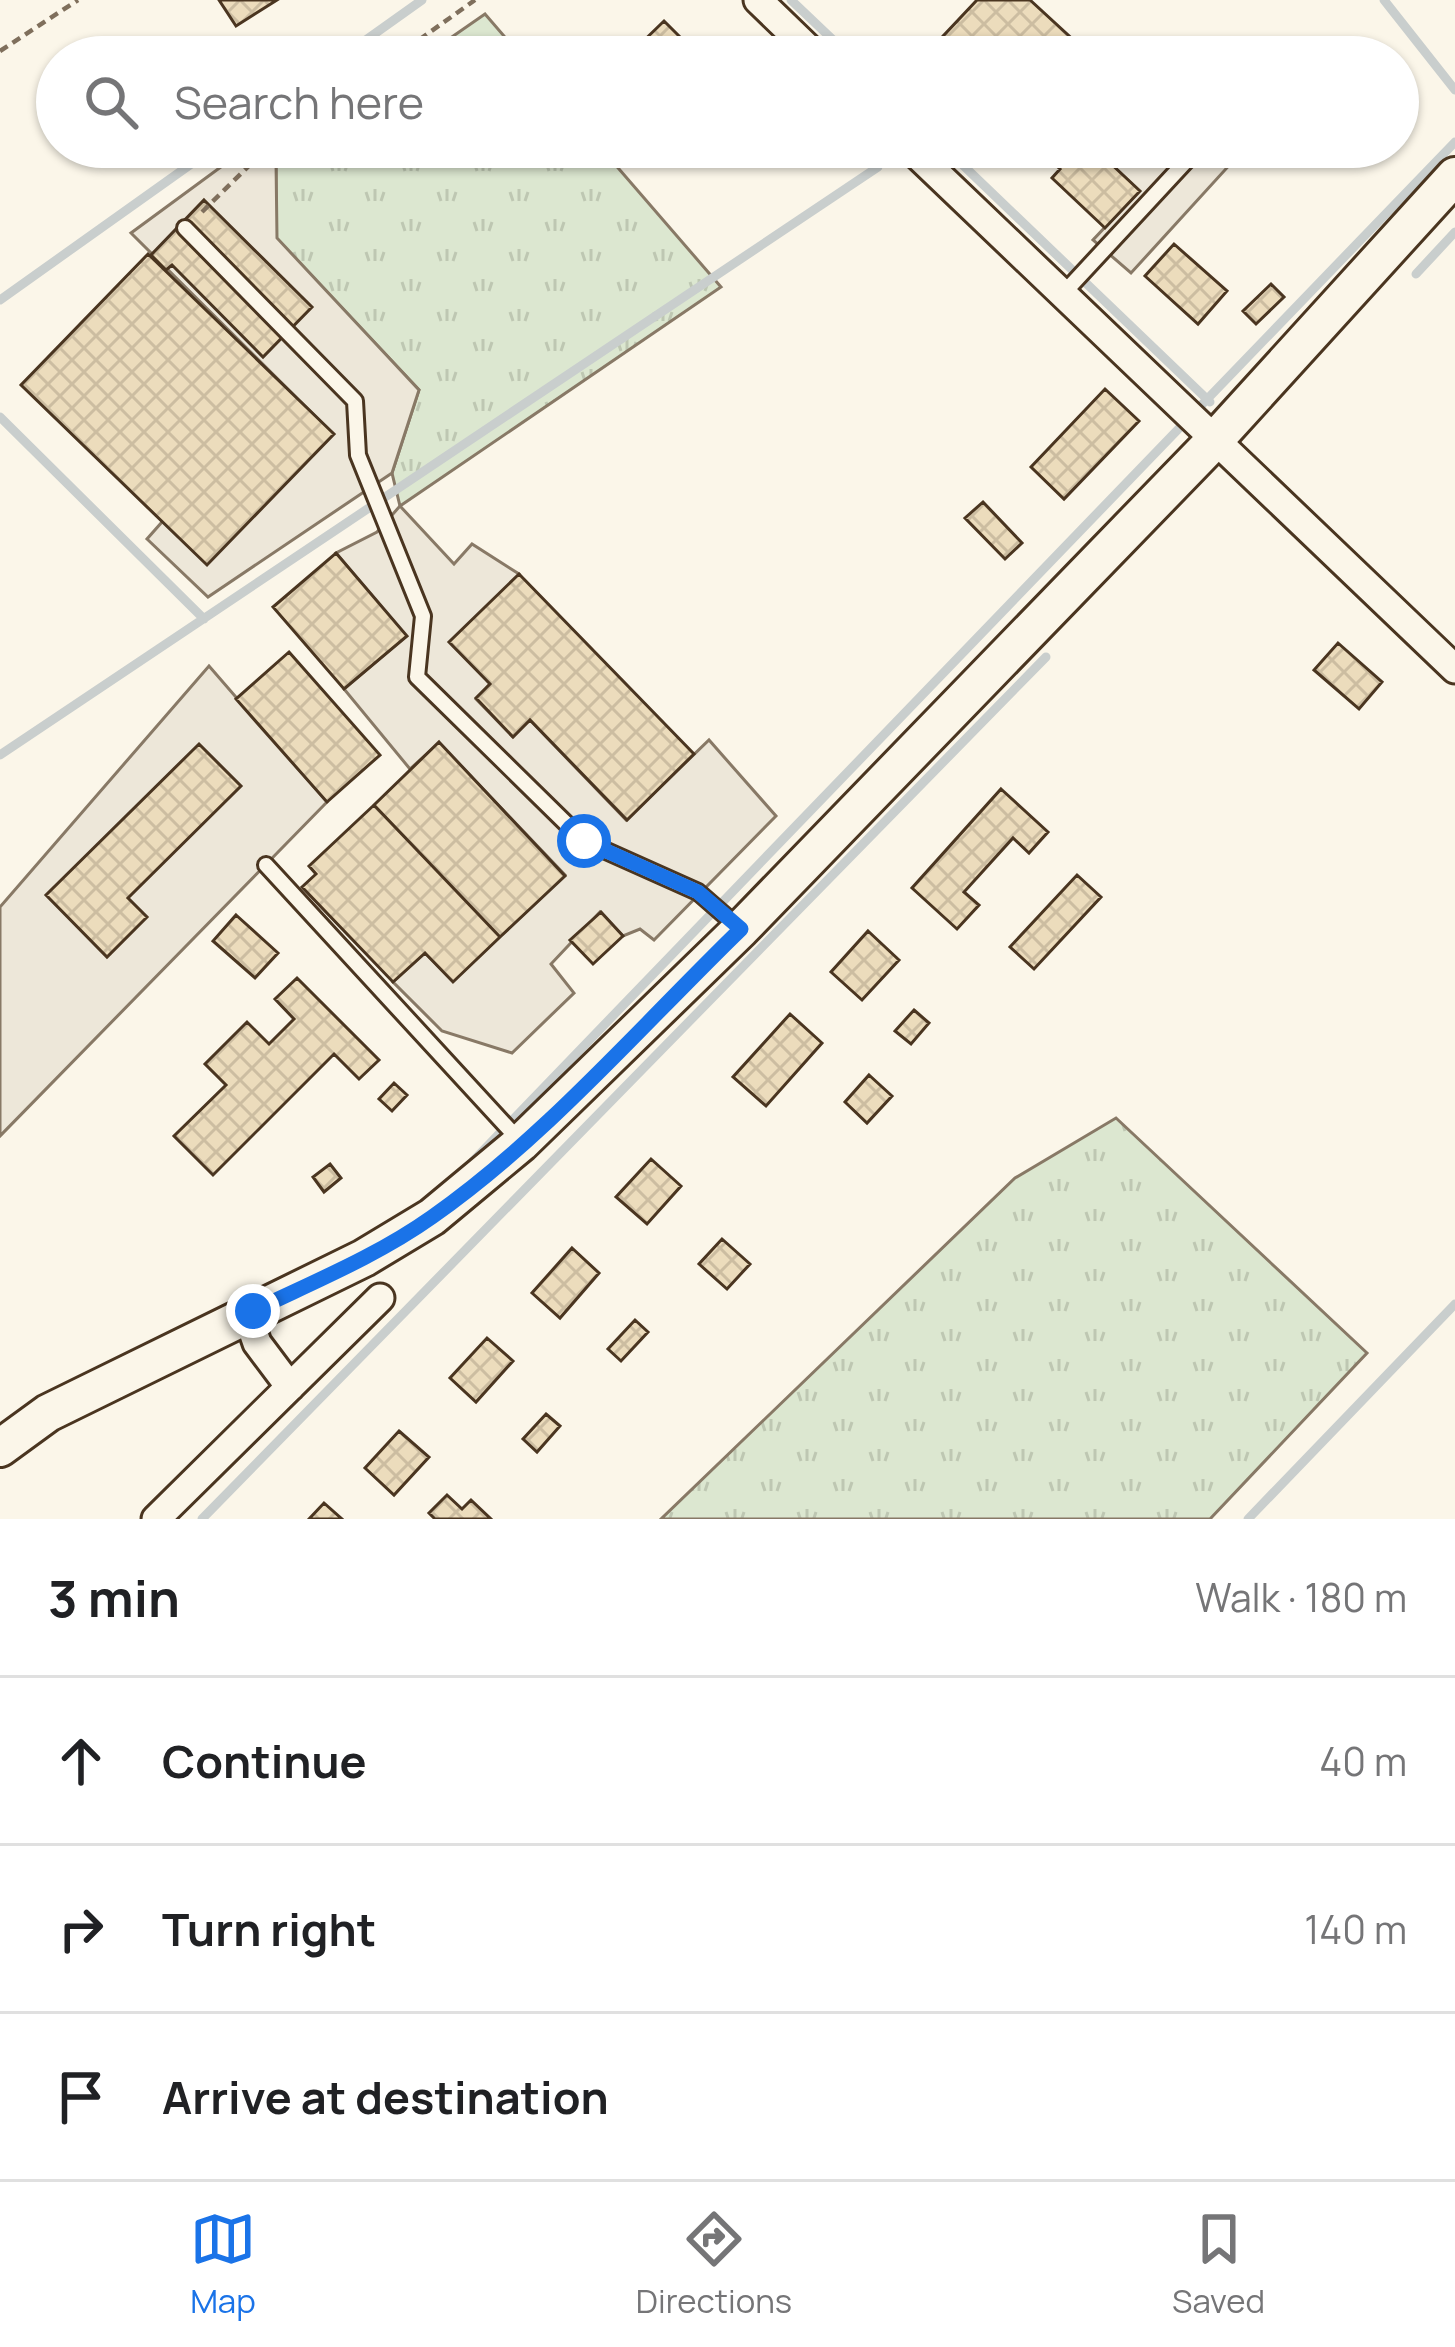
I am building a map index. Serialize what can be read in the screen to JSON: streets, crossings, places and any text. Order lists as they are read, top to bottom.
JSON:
{
  "page": {
    "search": "Search here",
    "heading": ["3 min", "Walk · 180 m"],
    "list": [
      ["Continue", "40 m"],
      ["Turn right", "140 m"],
      "Arrive at destination"
    ],
    "nav": ["Map", "Directions", "Saved"]
  }
}
